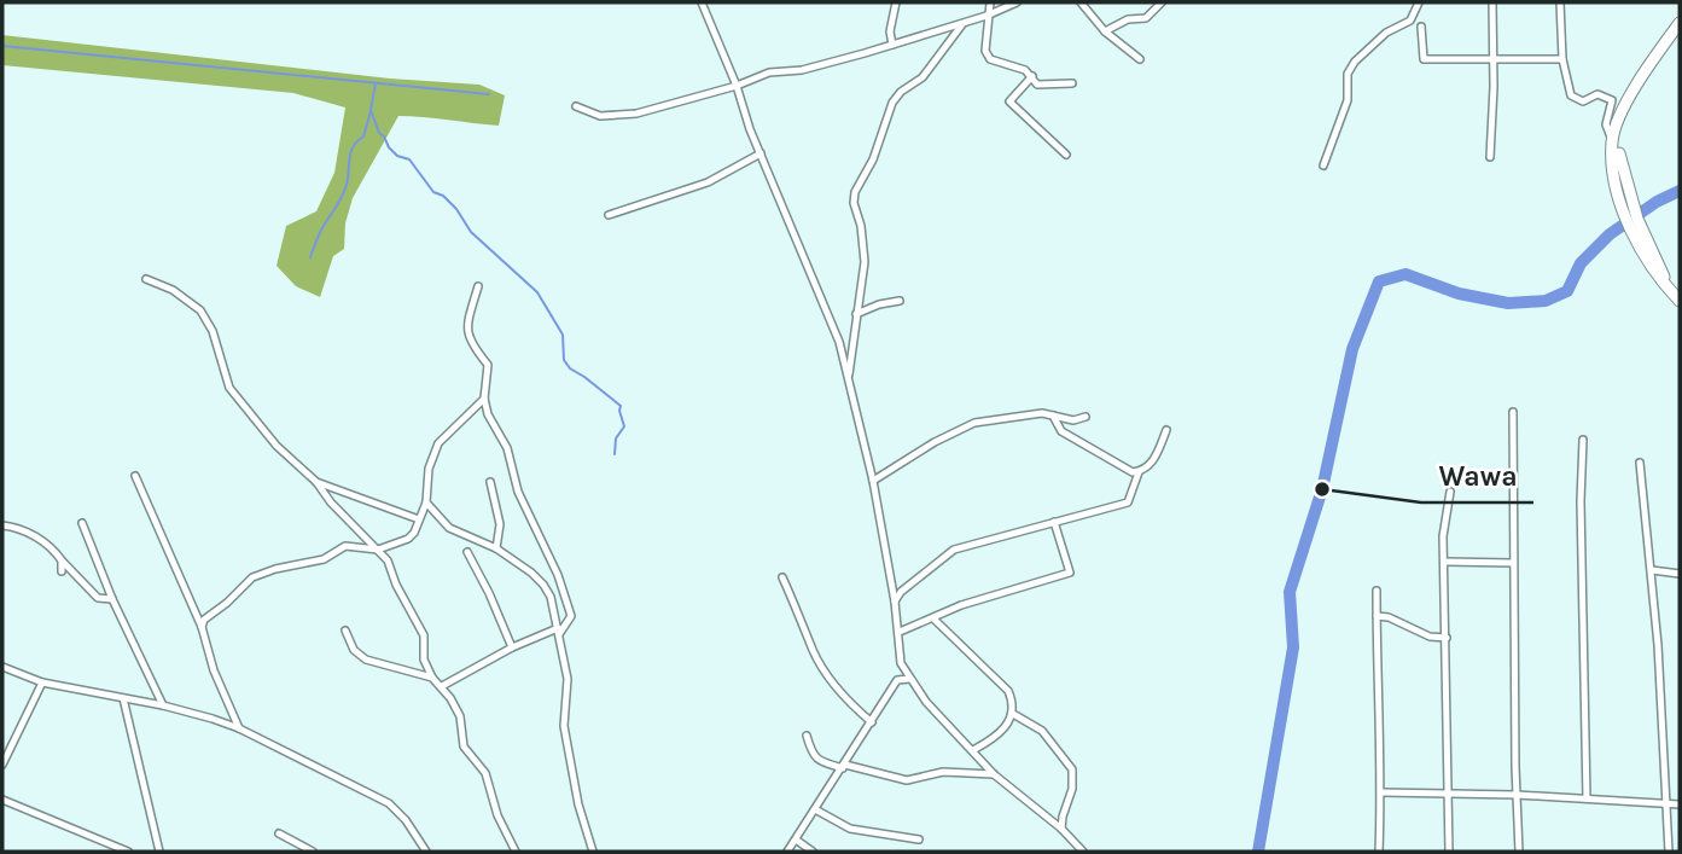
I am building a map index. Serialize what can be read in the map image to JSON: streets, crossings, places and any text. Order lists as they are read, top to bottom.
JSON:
{
  "places": ["Wawa"]
}
